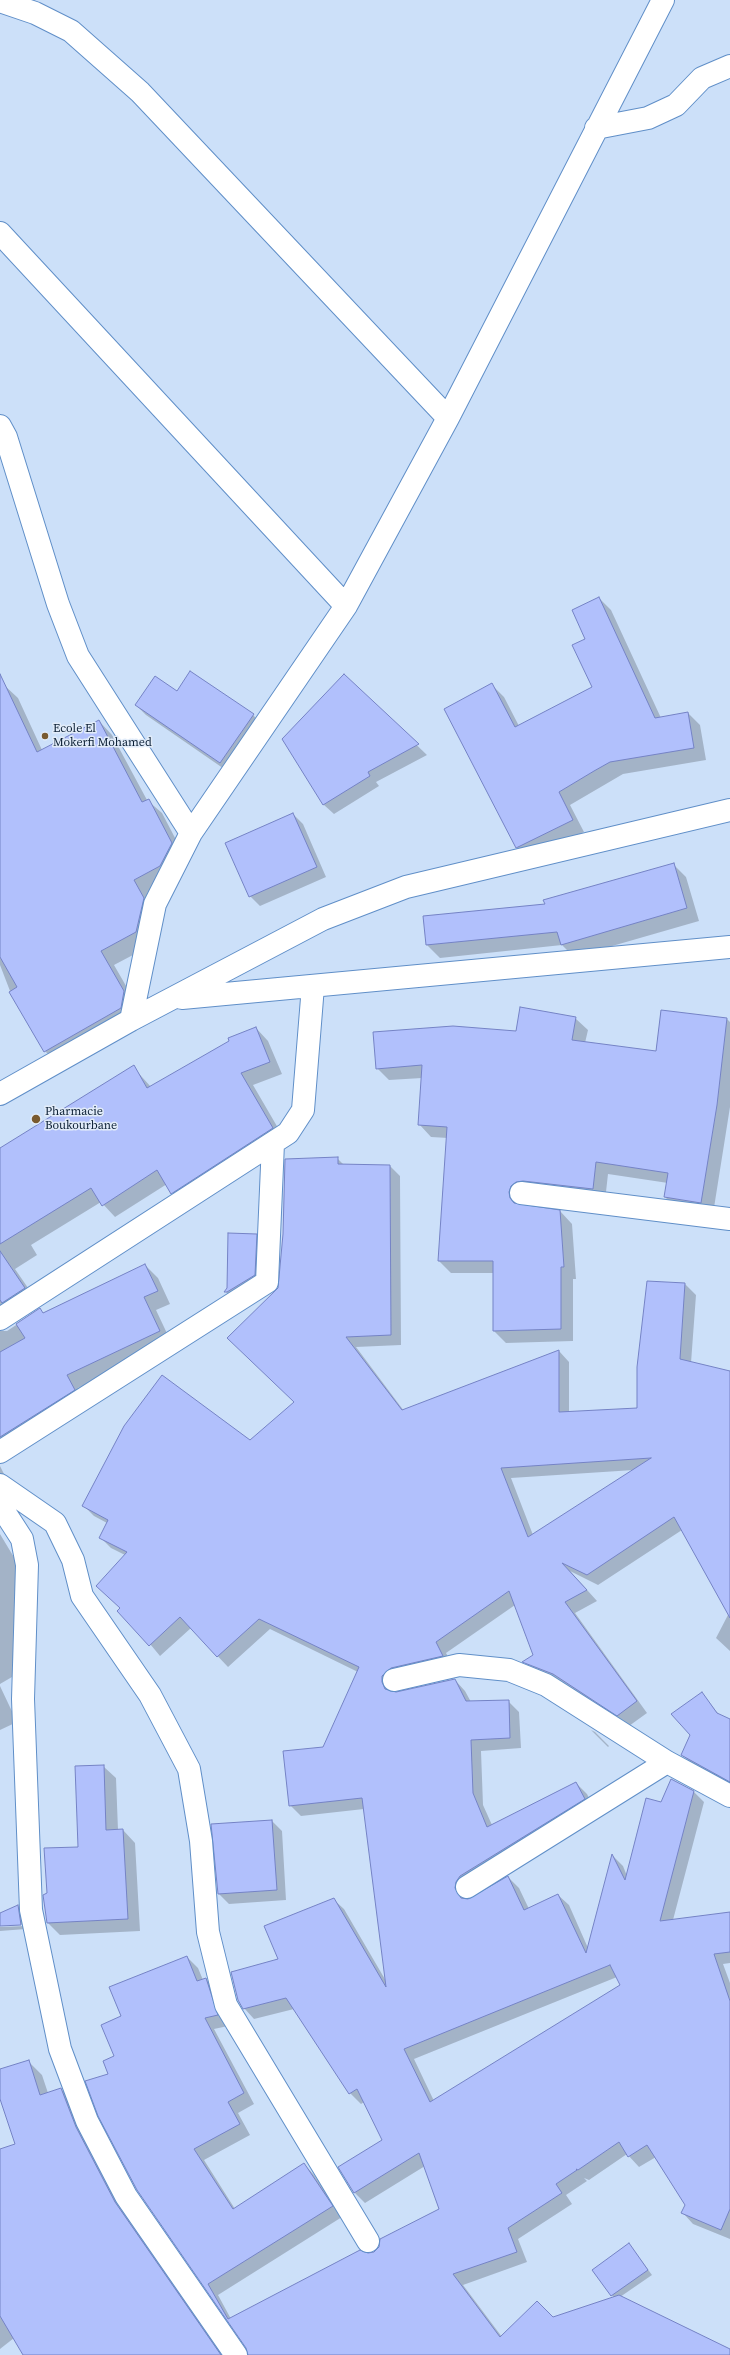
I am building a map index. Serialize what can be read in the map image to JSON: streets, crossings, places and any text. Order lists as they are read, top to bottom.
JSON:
{
  "places": ["Ecole El Mokerfi Mohamed", "Pharmacie Boukourbane"]
}
